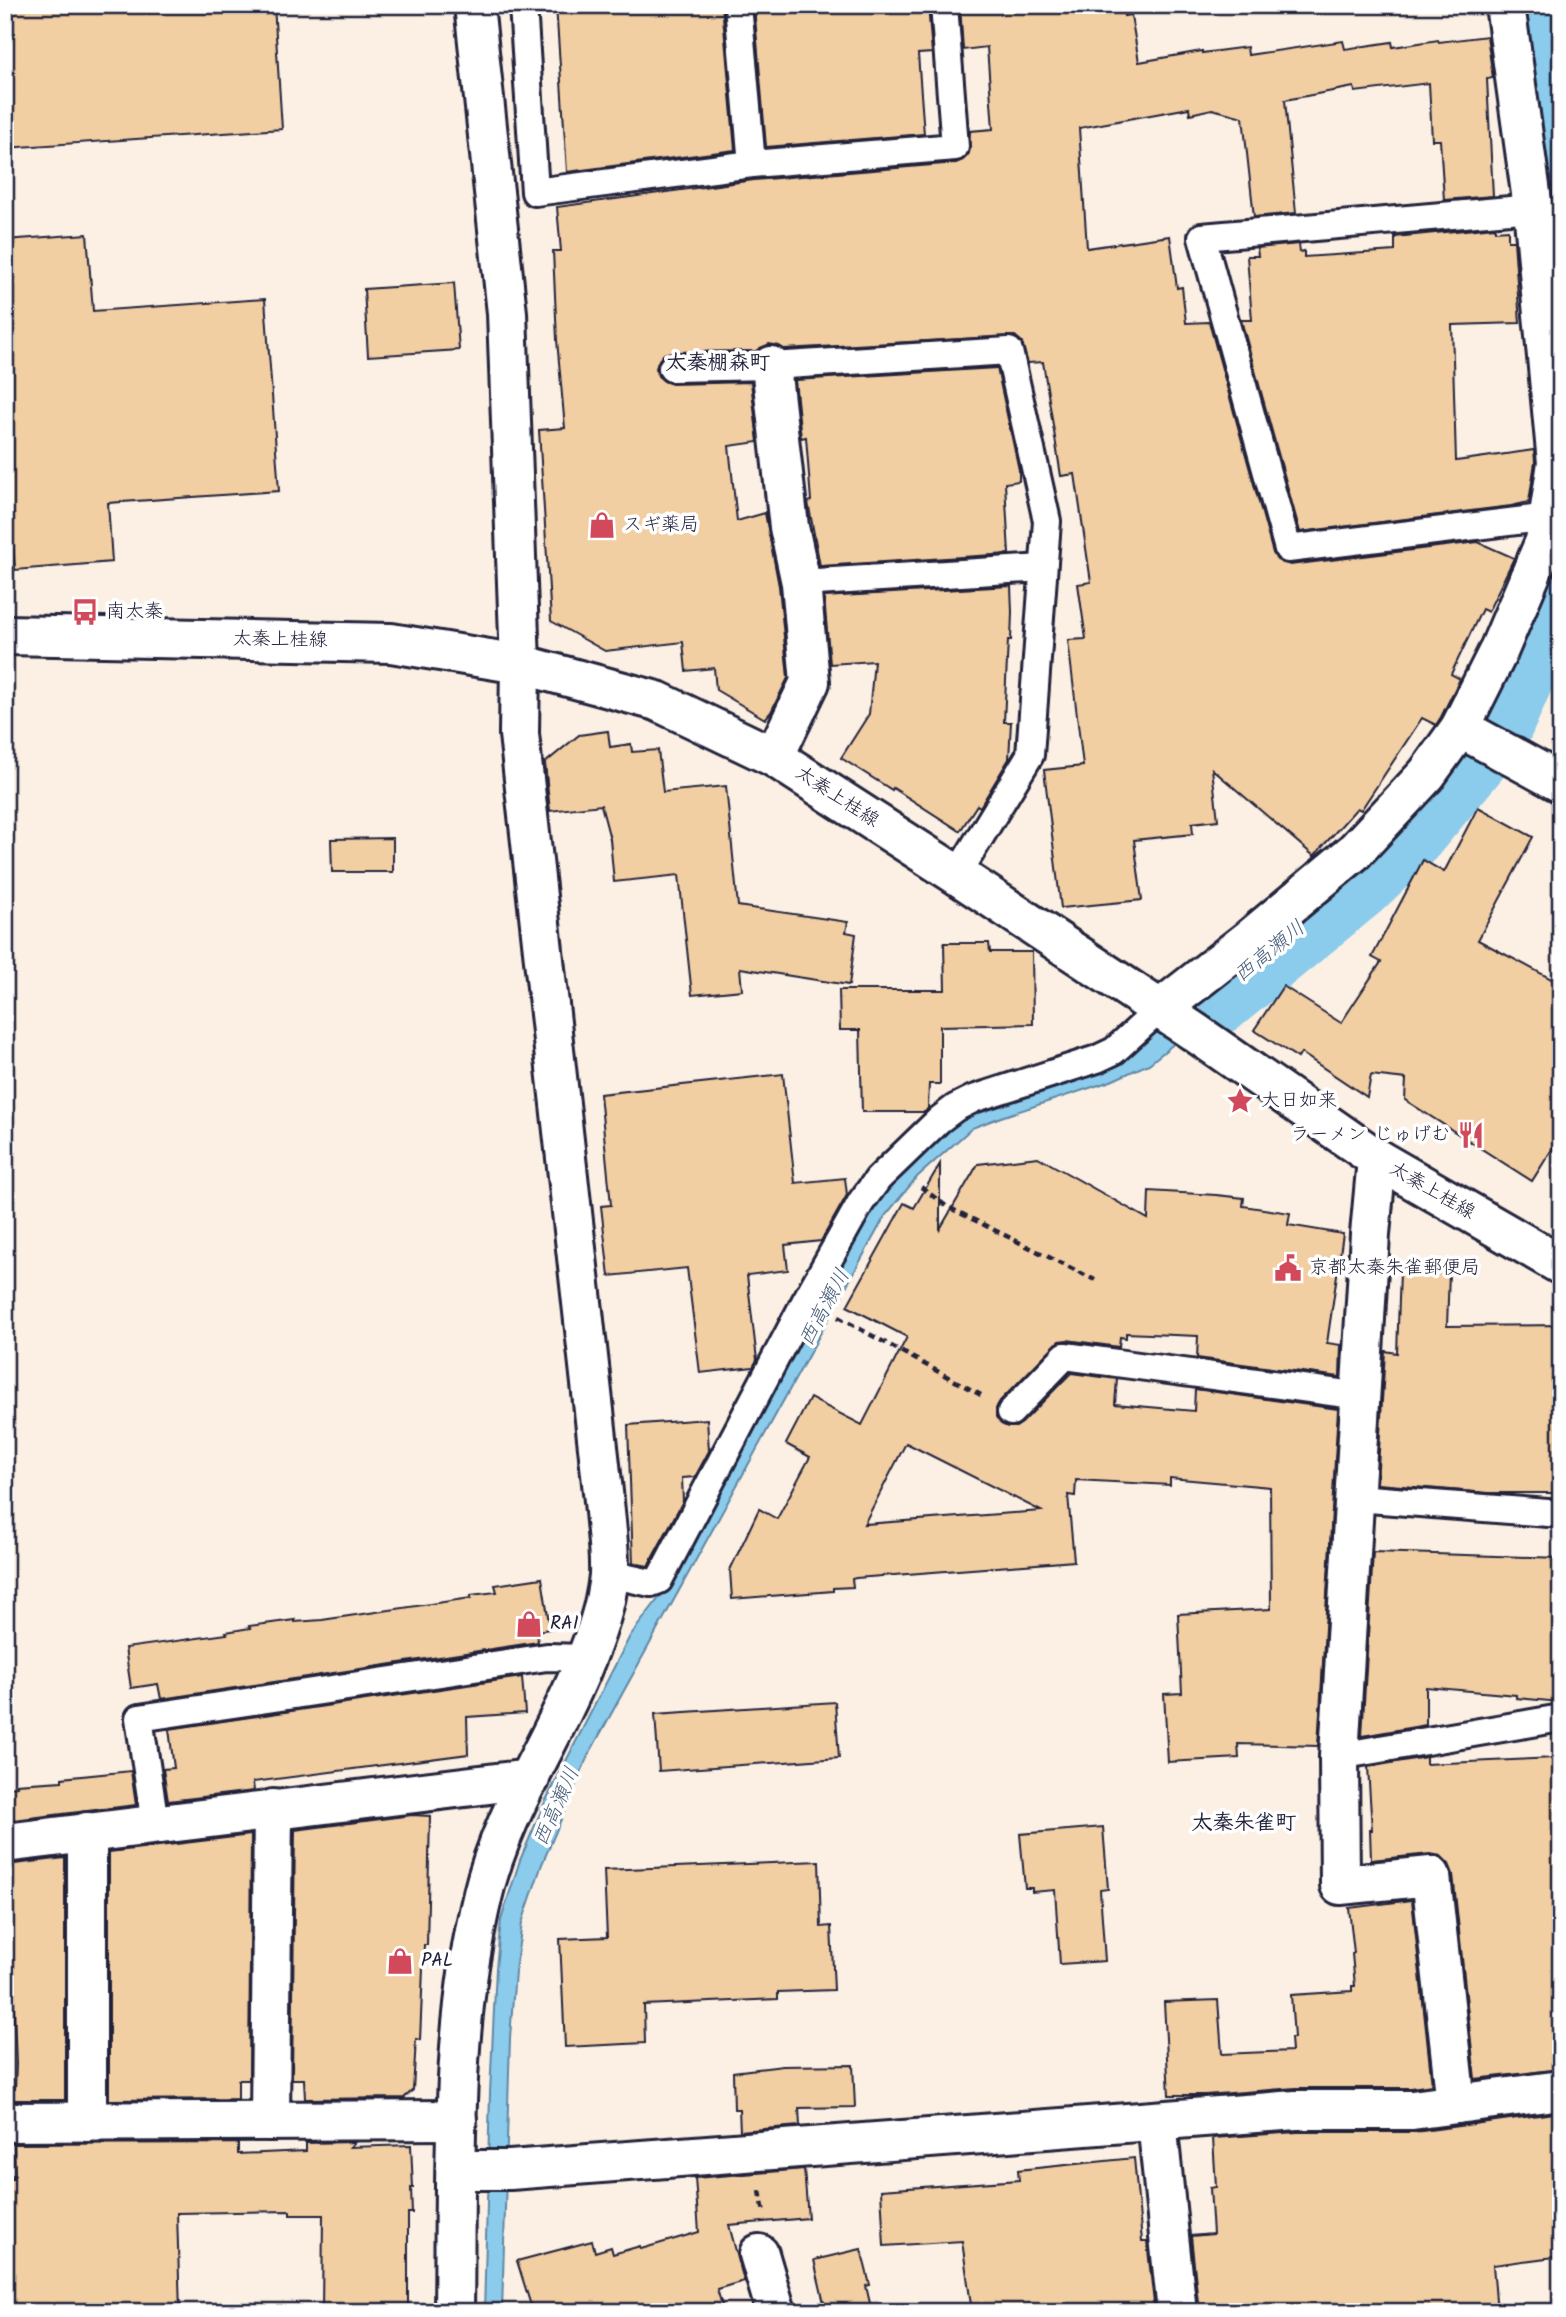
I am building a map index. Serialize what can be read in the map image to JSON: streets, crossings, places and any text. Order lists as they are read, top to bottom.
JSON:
{
  "streets": {
    "street": ["太秦上桂線"]
  },
  "districts": ["太秦棚森町", "太秦朱雀町"],
  "water": ["西高瀬川"],
  "places": {
    "shop": ["スギ薬局", "RAI", "PAL"],
    "bus stop": ["南太秦"],
    "place": ["大日如来"],
    "restaurant": ["ラーメン じゅげむ"],
    "public building": ["京都太秦朱雀郵便局"]
  }
}
